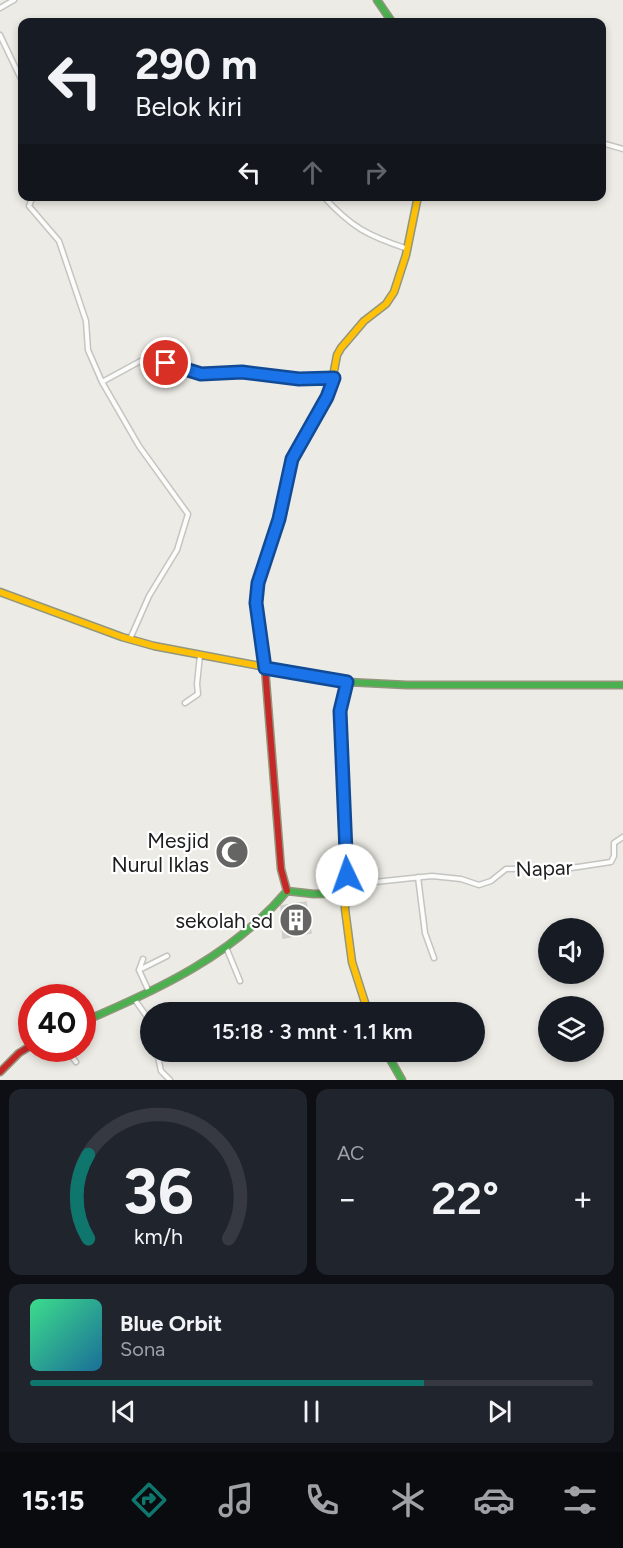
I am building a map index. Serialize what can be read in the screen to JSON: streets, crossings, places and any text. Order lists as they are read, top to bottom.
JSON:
{
  "streets": {
    "street": ["Napar"]
  },
  "places": {
    "mosque": ["Mesjid Nurul Iklas"],
    "building": ["sekolah sd"]
  },
  "page": {
    "turn": ["290 m", "Belok kiri"],
    "limit": "40",
    "trip": "15:18 · 3 mnt · 1.1 km",
    "tile": "AC",
    "heat": ["−", "22°", "+"],
    "song": ["Blue Orbit", "Sona"],
    "tabs": "15:15",
    "gauge": ["36", "km/h"]
  }
}
